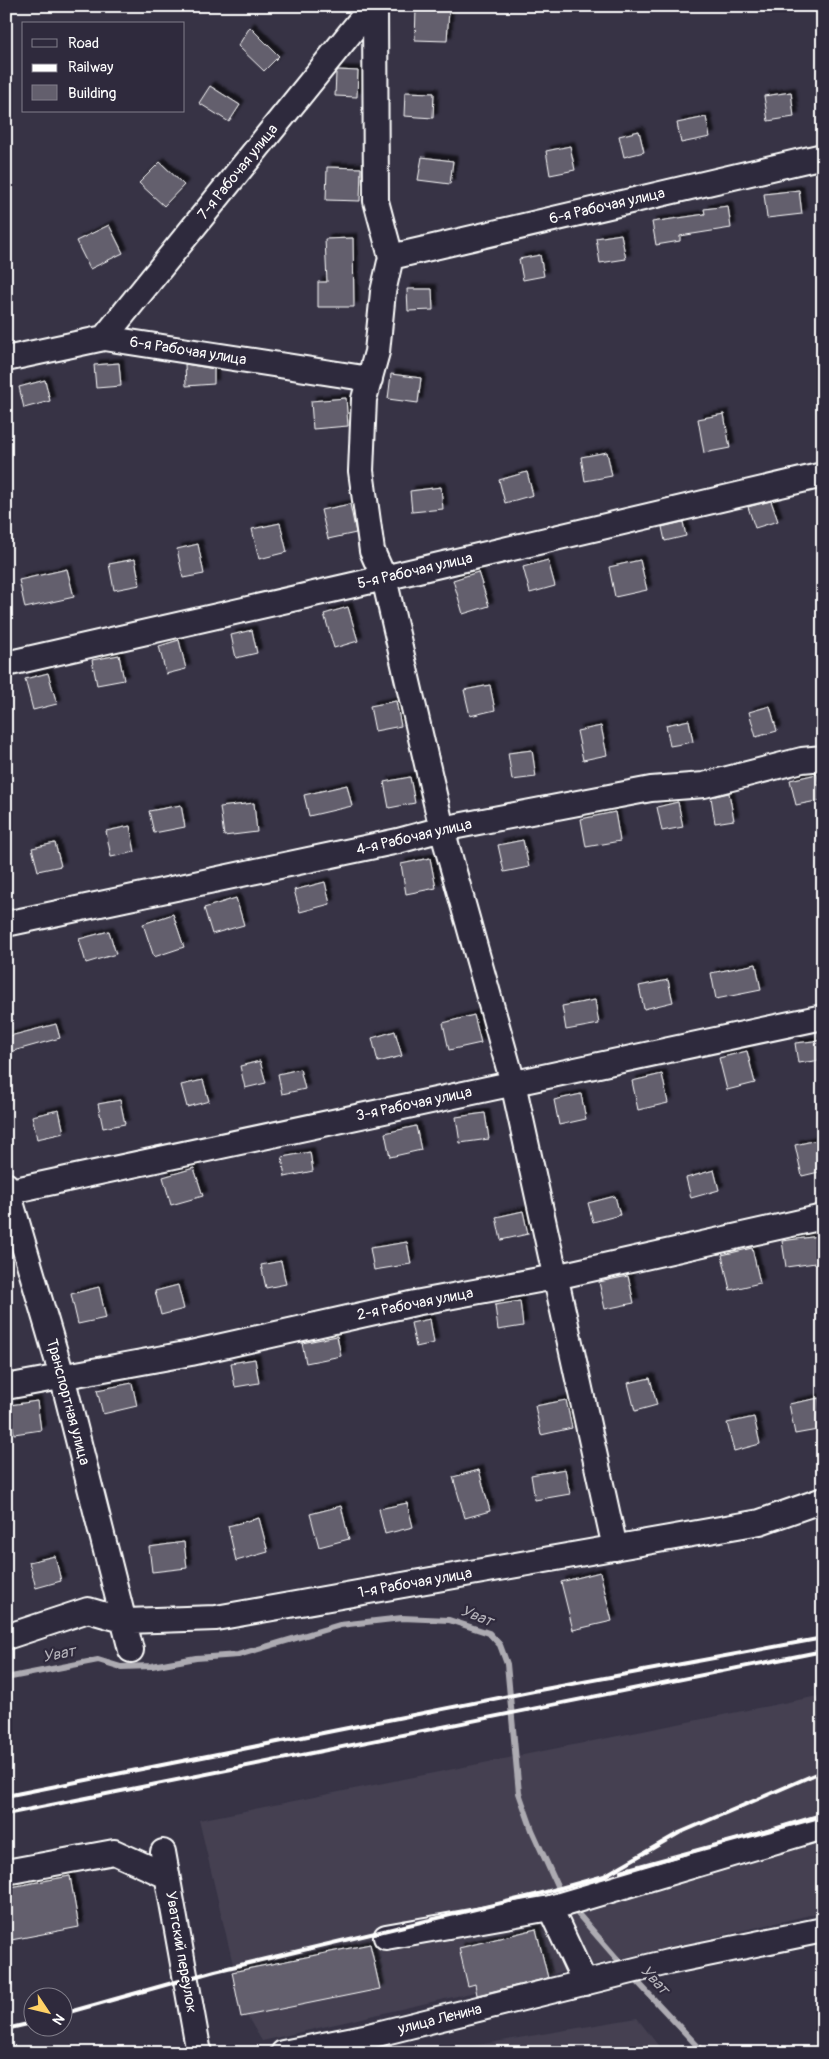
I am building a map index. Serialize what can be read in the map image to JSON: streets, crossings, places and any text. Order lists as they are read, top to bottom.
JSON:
{
  "streets": {
    "street": [
      "7-я Рабочая улица",
      "6-я Рабочая улица",
      "5-я Рабочая улица",
      "4-я Рабочая улица",
      "3-я Рабочая улица",
      "2-я Рабочая улица",
      "Транспортная улица",
      "1-я Рабочая улица",
      "Уватский переулок",
      "улица Ленина"
    ]
  },
  "crossings": [
    ["7-я Рабочая улица", "6-я Рабочая улица"],
    ["3-я Рабочая улица", "Транспортная улица"],
    ["2-я Рабочая улица", "Транспортная улица"],
    ["Транспортная улица", "1-я Рабочая улица"]
  ],
  "water": ["Уват"],
  "legend": ["Road", "Railway", "Building"],
  "north": "bottom right"
}
